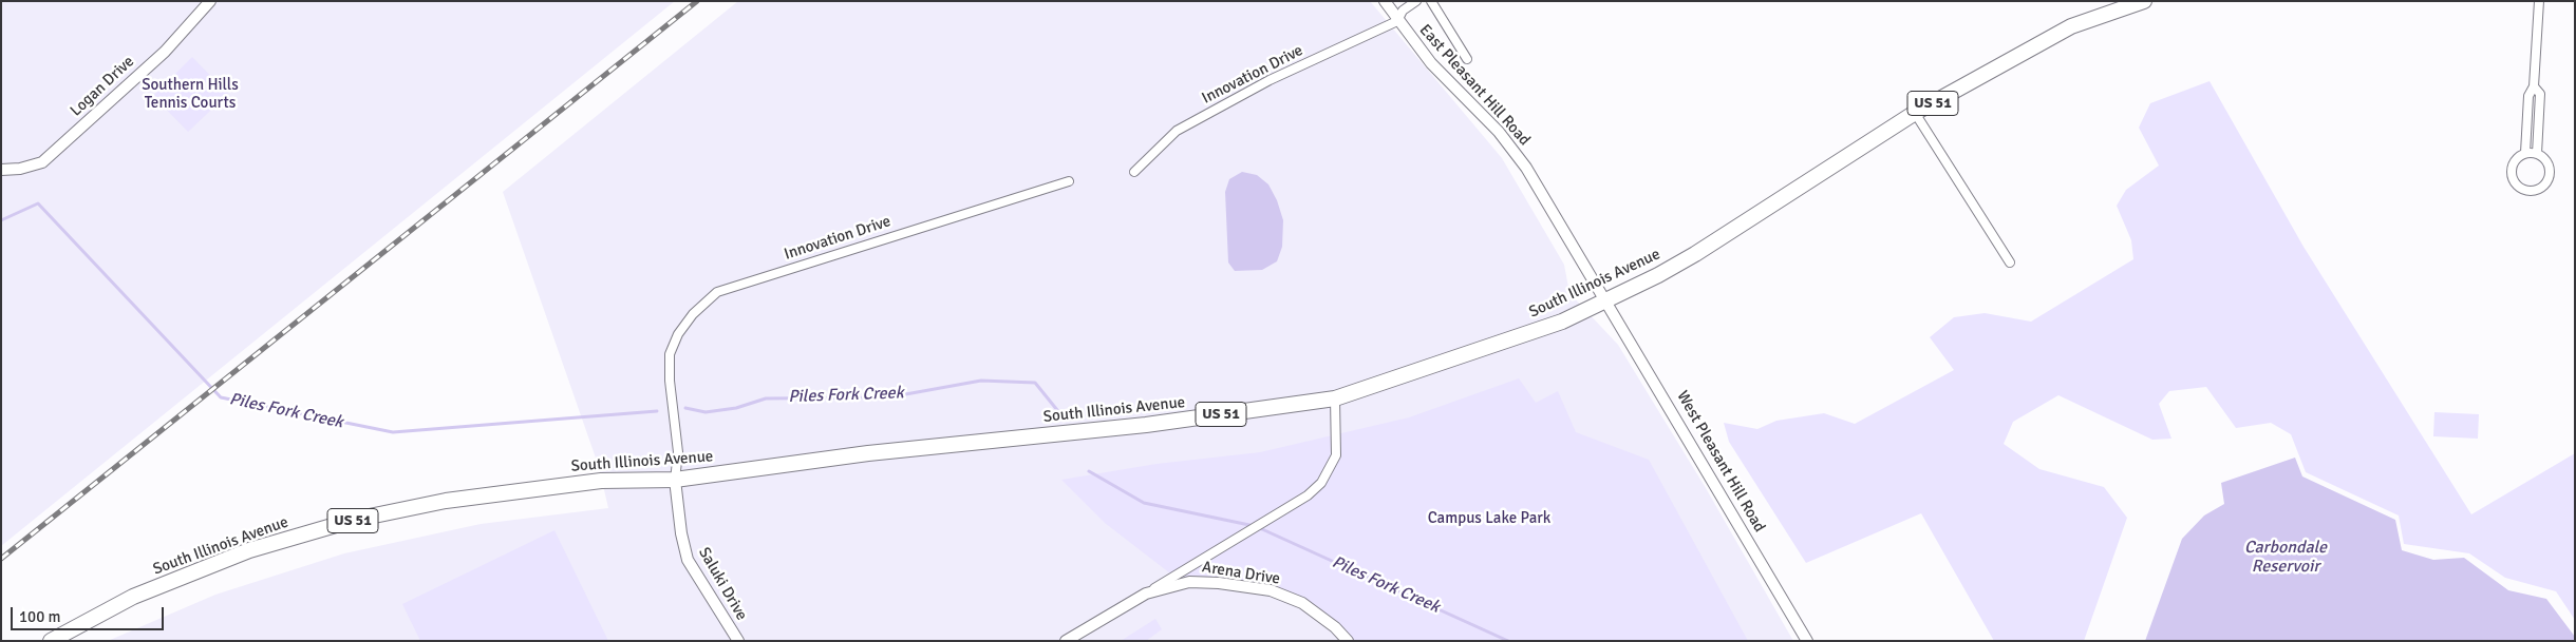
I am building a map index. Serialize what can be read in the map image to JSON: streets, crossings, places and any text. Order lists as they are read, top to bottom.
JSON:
{
  "streets": {
    "highway": ["US 51", "South Illinois Avenue"],
    "street": [
      "Innovation Drive",
      "East Pleasant Hill Road",
      "Logan Drive",
      "West Pleasant Hill Road",
      "Arena Drive",
      "Saluki Drive"
    ]
  },
  "crossings": [
    ["Innovation Drive", "East Pleasant Hill Road"],
    ["Innovation Drive", "South Illinois Avenue"],
    ["Innovation Drive", "Saluki Drive"],
    ["East Pleasant Hill Road", "South Illinois Avenue"],
    ["East Pleasant Hill Road", "West Pleasant Hill Road"],
    ["South Illinois Avenue", "West Pleasant Hill Road"],
    ["South Illinois Avenue", "Saluki Drive"]
  ],
  "water": ["Piles Fork Creek", "Carbondale Reservoir"],
  "parks": ["Southern Hills Tennis Courts", "Campus Lake Park"],
  "scale_bar": "100 m"
}
